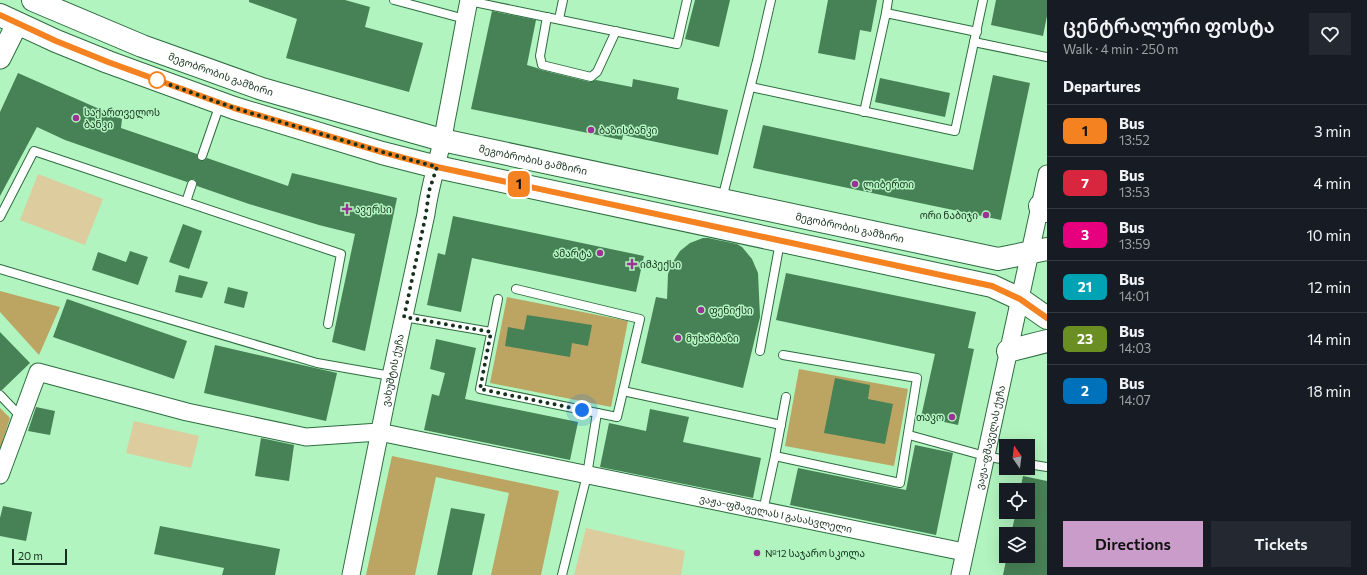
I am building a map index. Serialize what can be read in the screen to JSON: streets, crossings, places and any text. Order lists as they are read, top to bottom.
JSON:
{
  "streets": {
    "main road": ["მეგობრობის გამზირი"],
    "street": ["ვახუშტის ქუჩა", "ვაჟა-ფშაველას ქუჩა", "ვაჟა-ფშაველას I გასასვლელი"]
  },
  "crossings": [
    ["მეგობრობის გამზირი", "ვახუშტის ქუჩა"],
    ["მეგობრობის გამზირი", "ვაჟა-ფშაველას ქუჩა"],
    ["ვახუშტის ქუჩა", "ვაჟა-ფშაველას I გასასვლელი"],
    ["ვაჟა-ფშაველას ქუჩა", "ვაჟა-ფშაველას I გასასვლელი"]
  ],
  "places": {
    "other": [
      "საქართველოს ბანკი",
      "ბაზისბანკი",
      "ლიბერთი",
      "ორი ნაბიჯი",
      "ამარტა",
      "ფენიქსი",
      "მუხამბაზი",
      "თაკო",
      "№12 საჯარო სკოლა"
    ],
    "health": ["ავერსი", "იმპექსი"]
  },
  "lines": ["bus line 1"],
  "scale_bar": "20 m",
  "north": "top",
  "page": {
    "on_map": "1",
    "heading": [
      ["ცენტრალური ფოსტა", "Walk · 4 min · 250 m"],
      "Departures"
    ],
    "list": [
      {
        "mark": "1",
        "name": "Bus",
        "note": "13:52",
        "value": "3 min"
      },
      {
        "mark": "7",
        "name": "Bus",
        "note": "13:53",
        "value": "4 min"
      },
      {
        "mark": "3",
        "name": "Bus",
        "note": "13:59",
        "value": "10 min"
      },
      {
        "mark": "21",
        "name": "Bus",
        "note": "14:01",
        "value": "12 min"
      },
      {
        "mark": "23",
        "name": "Bus",
        "note": "14:03",
        "value": "14 min"
      },
      {
        "mark": "2",
        "name": "Bus",
        "note": "14:07",
        "value": "18 min"
      }
    ],
    "buttons": ["Directions", "Tickets"],
    "scale": "20 m"
  }
}
